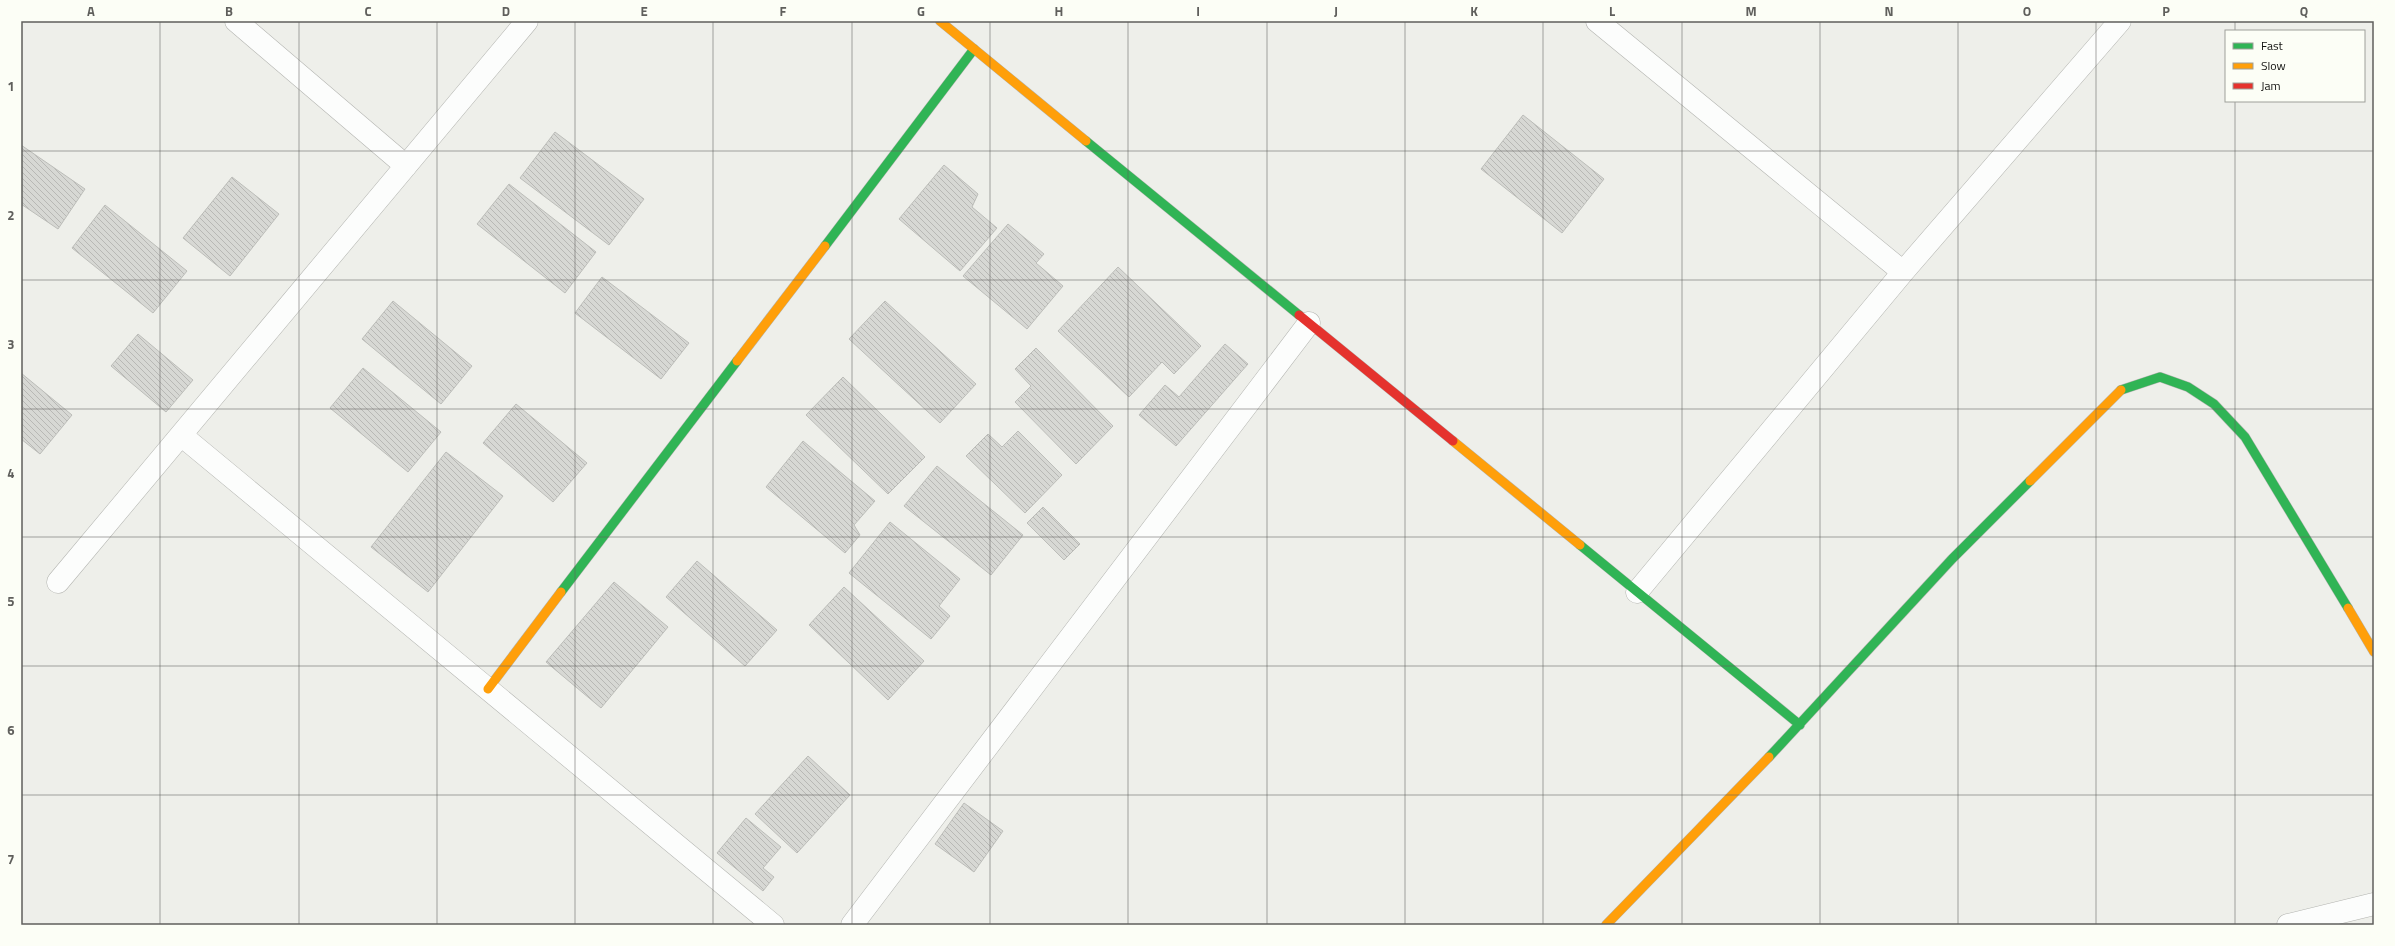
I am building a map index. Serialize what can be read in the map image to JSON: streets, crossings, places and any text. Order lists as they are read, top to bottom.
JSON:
{
  "legend": ["Fast", "Slow", "Jam"],
  "grid": {
    "columns": [
      "A",
      "B",
      "C",
      "D",
      "E",
      "F",
      "G",
      "H",
      "I",
      "J",
      "K",
      "L",
      "M",
      "N",
      "O",
      "P",
      "Q"
    ],
    "rows": [
      "1",
      "2",
      "3",
      "4",
      "5",
      "6",
      "7"
    ]
  }
}
